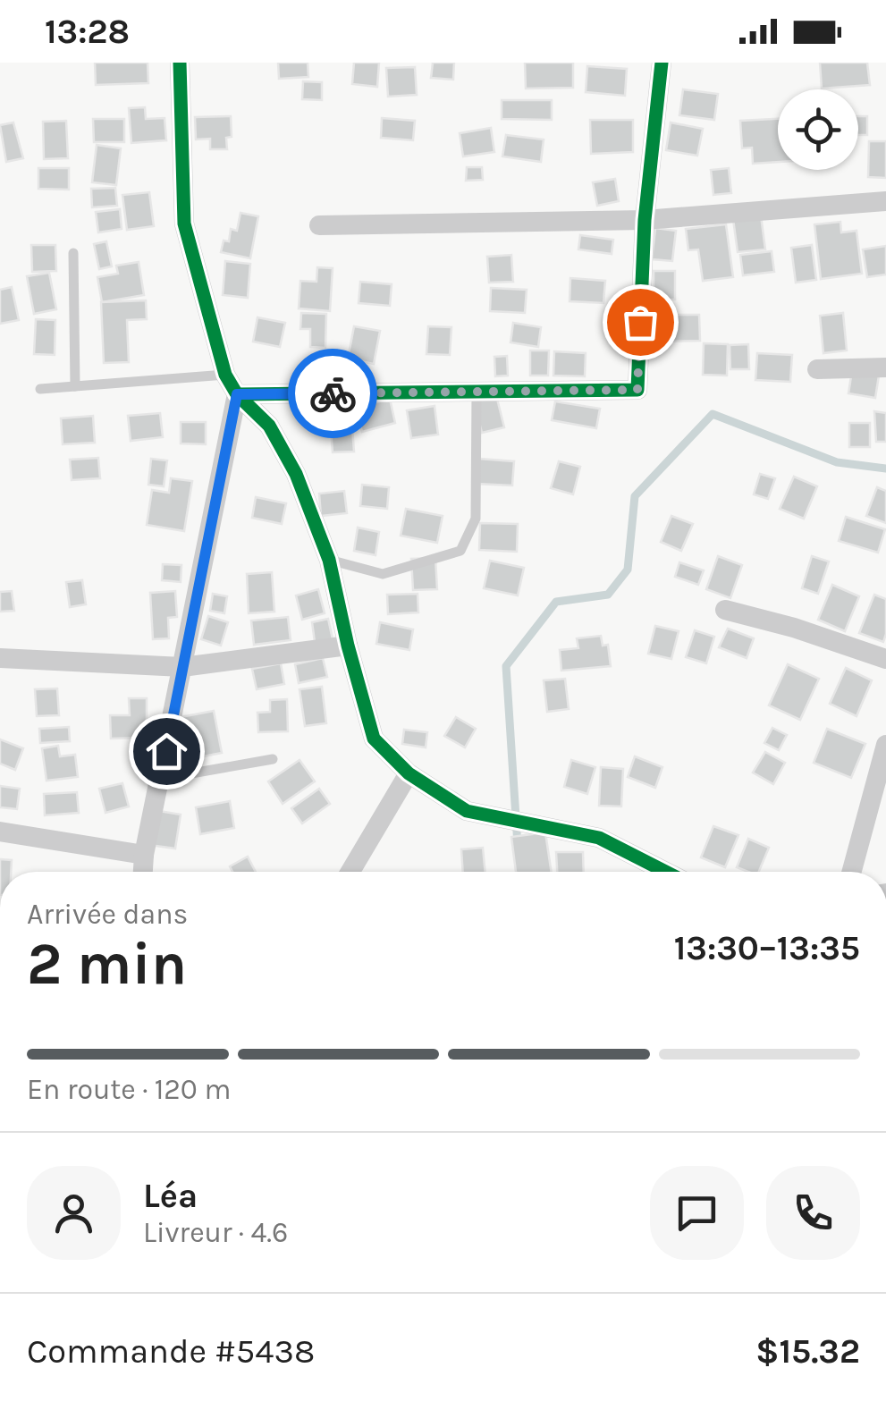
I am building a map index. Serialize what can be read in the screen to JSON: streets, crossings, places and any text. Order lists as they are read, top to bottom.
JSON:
{
  "page": {
    "status": "13:28",
    "heading": ["2 min", "Arrivée dans", "13:30–13:35"],
    "panel": [
      "Léa",
      "Livreur · 4.6",
      "Commande #5438",
      "$15.32"
    ],
    "bar": "En route · 120 m"
  }
}
